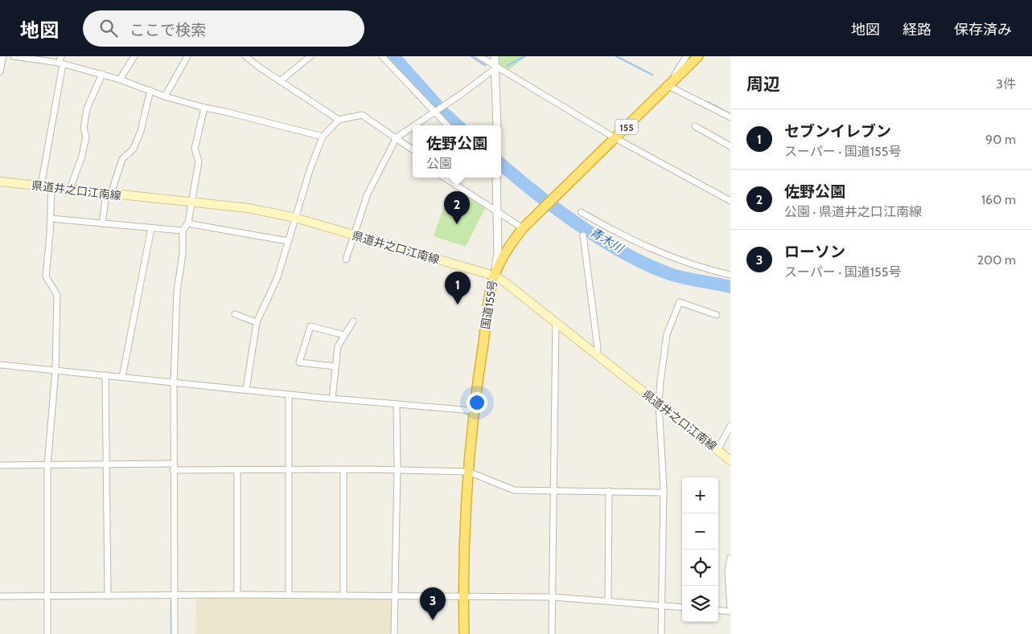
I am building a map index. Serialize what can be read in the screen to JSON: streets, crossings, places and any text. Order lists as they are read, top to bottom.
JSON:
{
  "streets": {
    "highway": ["155", "国道155号"],
    "main road": ["県道井之口江南線"]
  },
  "crossings": [
    ["県道井之口江南線", "国道155号"]
  ],
  "water": ["青木川"],
  "page": {
    "header": "地図",
    "search": "ここで検索",
    "nav": ["地図", "経路", "保存済み"],
    "heading": ["周辺", "3件"],
    "list": [
      {
        "mark": "1",
        "name": "セブンイレブン",
        "note": "スーパー · 国道155号",
        "value": "90 m"
      },
      {
        "mark": "2",
        "name": "佐野公園",
        "note": "公園 · 県道井之口江南線",
        "value": "160 m"
      },
      {
        "mark": "3",
        "name": "ローソン",
        "note": "スーパー · 国道155号",
        "value": "200 m"
      }
    ],
    "popup": ["佐野公園", "公園"],
    "pins": ["2", "1", "3"],
    "map_buttons": ["+", "−"]
  }
}
